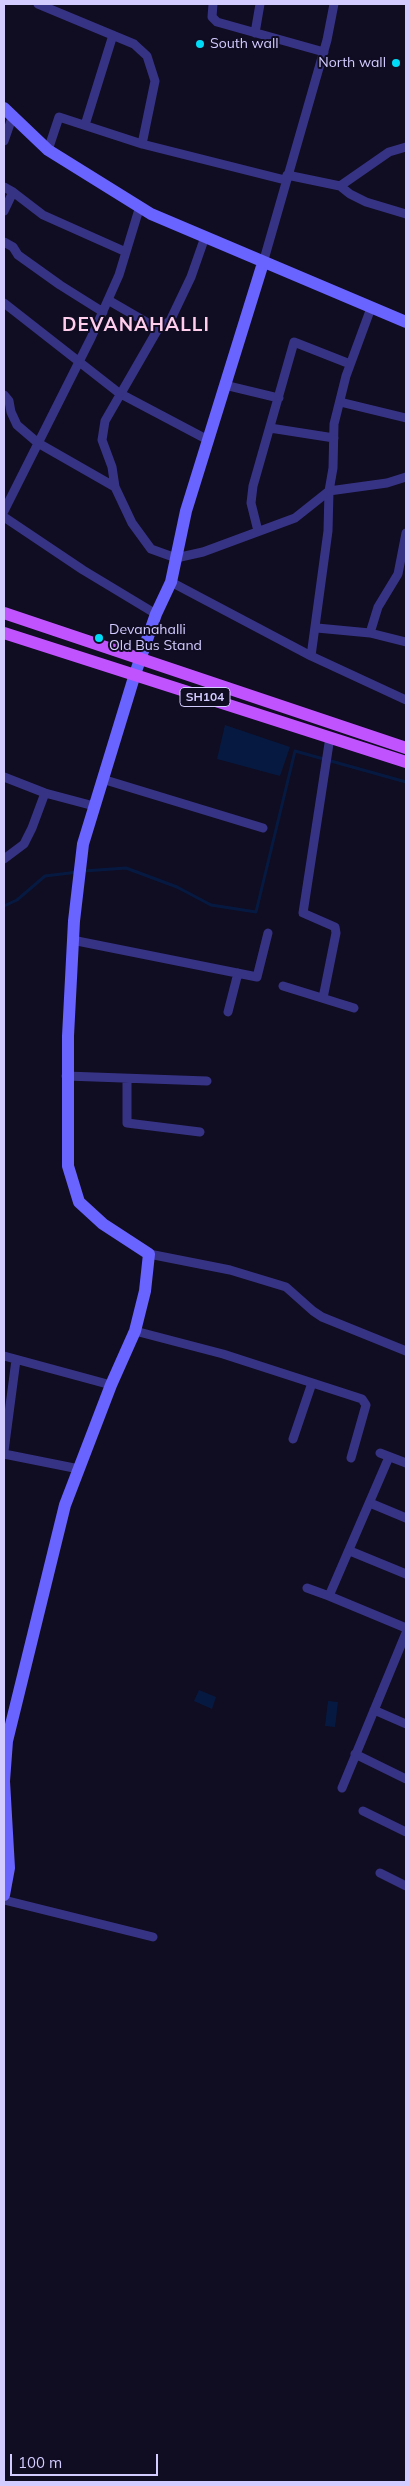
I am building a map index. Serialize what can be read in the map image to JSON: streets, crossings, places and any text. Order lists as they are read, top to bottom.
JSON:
{
  "streets": {
    "main road": ["SH104"]
  },
  "districts": ["DEVANAHALLI"],
  "places": ["South wall", "North wall", "Devanahalli Old Bus Stand"],
  "scale_bar": "100 m"
}
